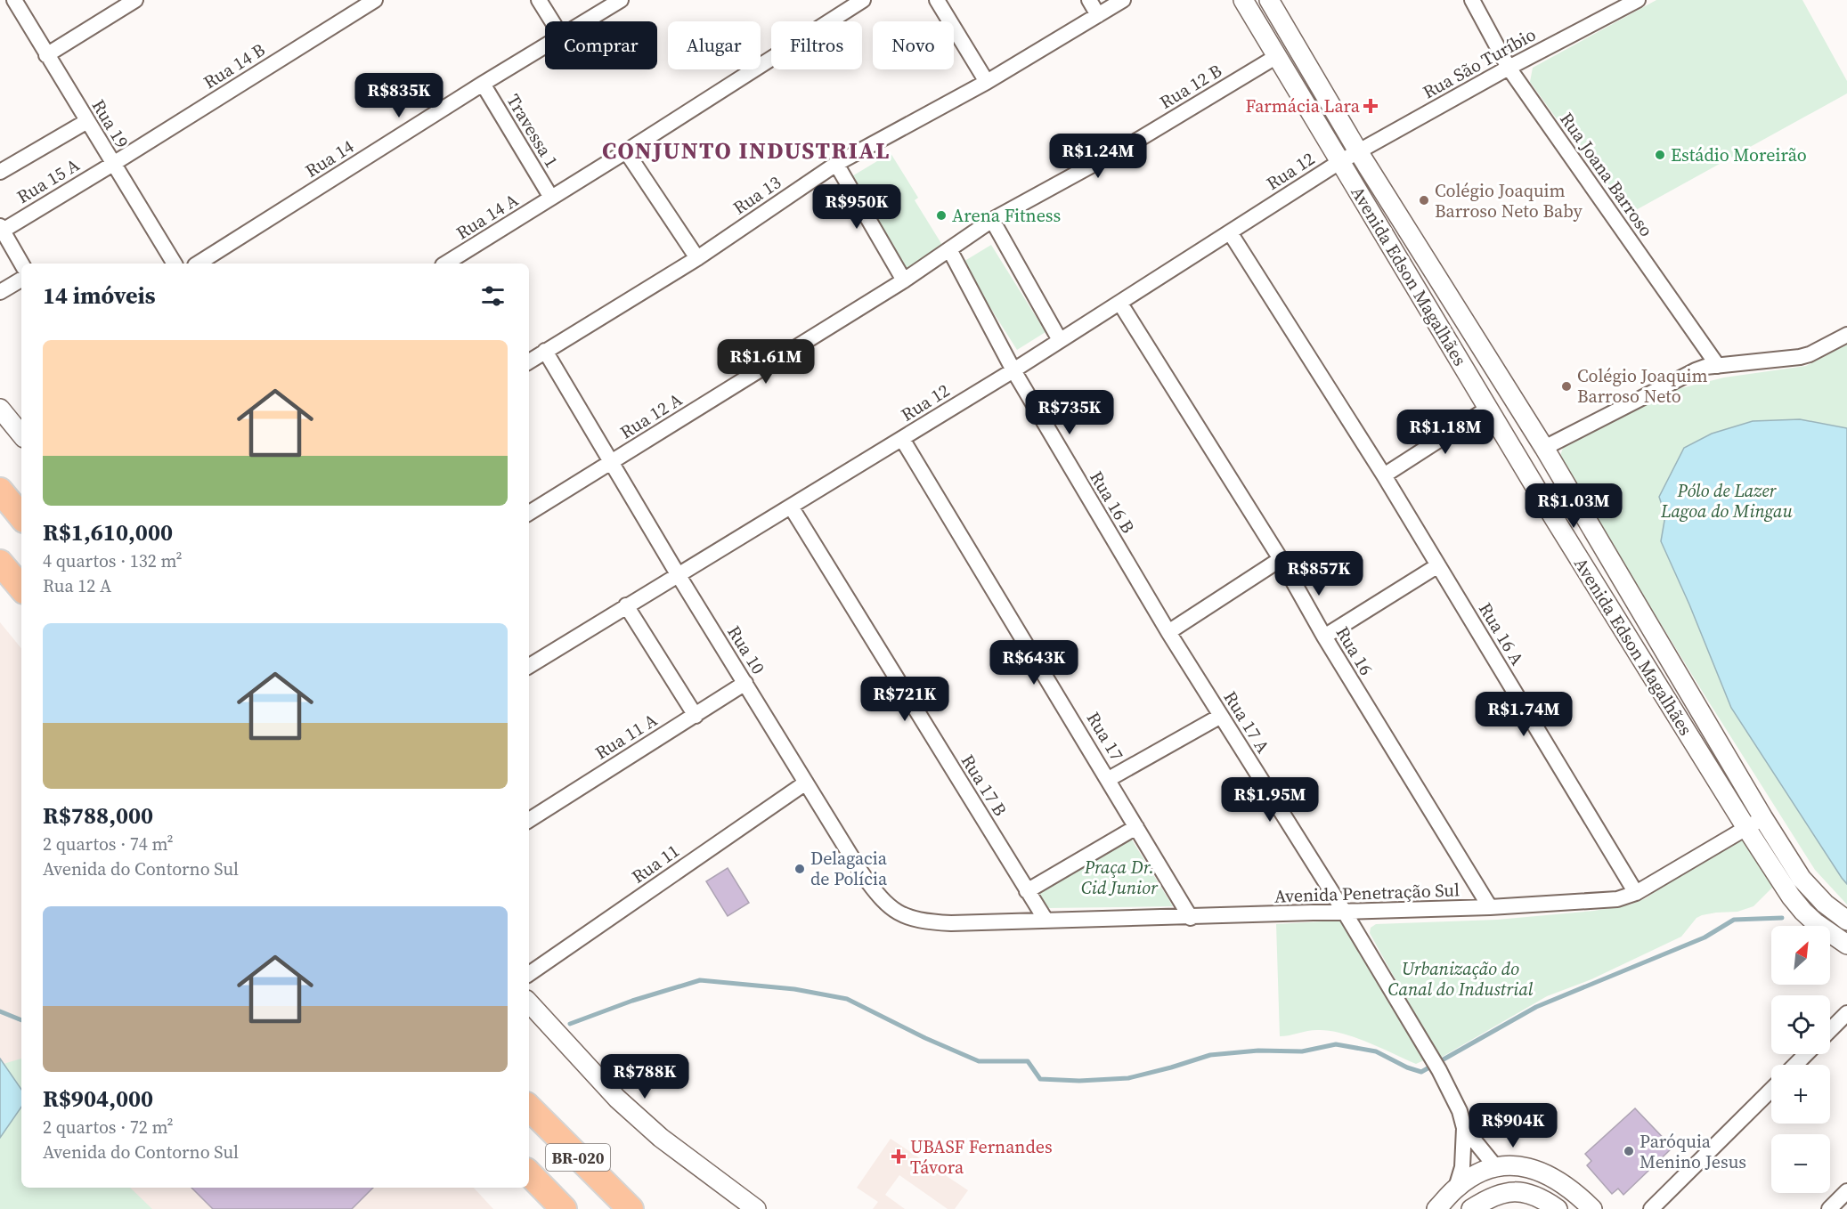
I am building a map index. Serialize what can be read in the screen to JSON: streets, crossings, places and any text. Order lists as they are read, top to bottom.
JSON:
{
  "streets": {
    "highway": ["BR-020"],
    "street": [
      "Rua São Turíbio",
      "Rua 14 B",
      "Rua 12 B",
      "Rua 19",
      "Travessa 1",
      "Rua 14",
      "Rua 12",
      "Rua Joana Barroso",
      "Rua 15 A",
      "Rua 13",
      "Rua 14 A",
      "Avenida Edson Magalhães",
      "Rua 12 A",
      "Rua 16 B",
      "Rua 16 A",
      "Rua 10",
      "Rua 16",
      "Rua 17 A",
      "Rua 11 A",
      "Rua 17",
      "Rua 17 B",
      "Rua 11",
      "Avenida Penetração Sul"
    ]
  },
  "crossings": [
    ["Rua São Turíbio", "Rua 12"],
    ["Rua São Turíbio", "Rua Joana Barroso"],
    ["Rua São Turíbio", "Avenida Edson Magalhães"],
    ["Rua 14 B", "Rua 19"],
    ["Rua 14 B", "Rua 15 A"],
    ["Rua 12 B", "Avenida Edson Magalhães"],
    ["Rua 12 B", "Rua 12 A"],
    ["Rua 12 B", "Rua 16 B"],
    ["Rua 19", "Rua 15 A"],
    ["Travessa 1", "Rua 14"],
    ["Travessa 1", "Rua 14 A"],
    ["Rua 12", "Avenida Edson Magalhães"],
    ["Rua 12", "Rua 16 B"],
    ["Rua 12", "Rua 10"],
    ["Rua 12", "Rua 16"],
    ["Rua 12", "Rua 17"],
    ["Rua 12", "Rua 17 B"],
    ["Rua 13", "Rua 10"],
    ["Avenida Edson Magalhães", "Avenida Penetração Sul"],
    ["Rua 12 A", "Rua 10"],
    ["Rua 16 B", "Rua 17 A"],
    ["Rua 16 A", "Avenida Penetração Sul"],
    ["Rua 10", "Rua 11 A"],
    ["Rua 10", "Rua 11"],
    ["Rua 10", "Avenida Penetração Sul"],
    ["Rua 16", "Avenida Penetração Sul"],
    ["Rua 17 A", "Avenida Penetração Sul"],
    ["Rua 17", "Avenida Penetração Sul"],
    ["Rua 17 B", "Avenida Penetração Sul"]
  ],
  "districts": ["CONJUNTO INDUSTRIAL"],
  "parks": ["Pólo de Lazer Lagoa do Mingau", "Praça Dr. Cid Junior", "Urbanização do Canal do Industrial"],
  "places": {
    "health": ["Farmácia Lara", "UBASF Fernandes Távora"],
    "other": [
      "Estádio Moreirão",
      "Colégio Joaquim Barroso Neto Baby",
      "Arena Fitness",
      "Colégio Joaquim Barroso Neto",
      "Delagacia de Polícia",
      "Paróquia Menino Jesus"
    ]
  },
  "north": "top right",
  "page": {
    "chip": [
      "Comprar",
      "Alugar",
      "Filtros",
      "Novo"
    ],
    "price": [
      "R$835K",
      "R$1.24M",
      "R$950K",
      "R$1.61M",
      "R$735K",
      "R$1.18M",
      "R$1.03M",
      "R$857K",
      "R$643K",
      "R$721K",
      "R$1.74M",
      "R$1.95M",
      "R$788K",
      "R$904K"
    ],
    "heading": "14 imóveis",
    "list": [
      {
        "name": "R$1,610,000",
        "note": "4 quartos · 132 m² · Rua 12 A"
      },
      {
        "name": "R$788,000",
        "note": "2 quartos · 74 m² · Avenida do Contorno Sul"
      },
      {
        "name": "R$904,000",
        "note": "2 quartos · 72 m² · Avenida do Contorno Sul"
      }
    ],
    "map_buttons": ["+", "−"]
  }
}
